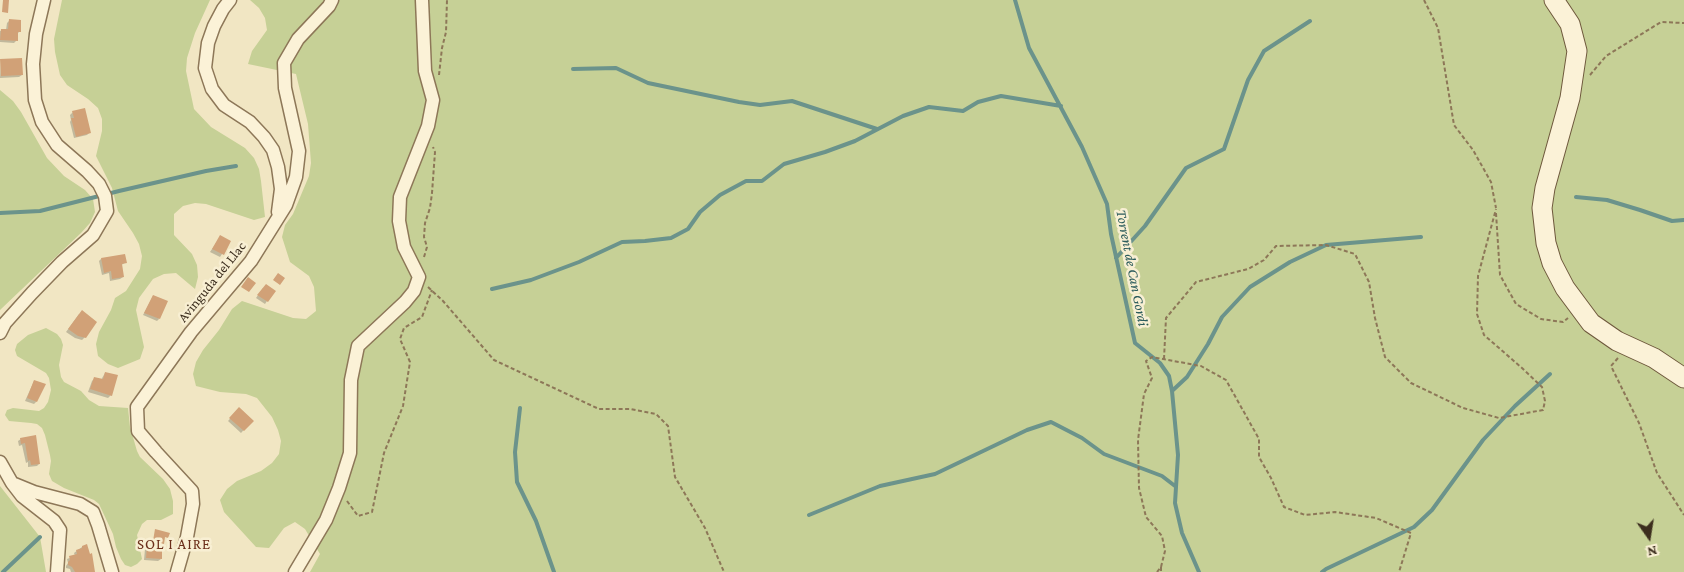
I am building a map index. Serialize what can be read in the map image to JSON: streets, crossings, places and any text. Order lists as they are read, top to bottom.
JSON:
{
  "streets": {
    "street": ["Avinguda del Llac"]
  },
  "districts": ["SOL I AIRE"],
  "water": ["Torrent de Can Gordi"],
  "north": "bottom"
}
